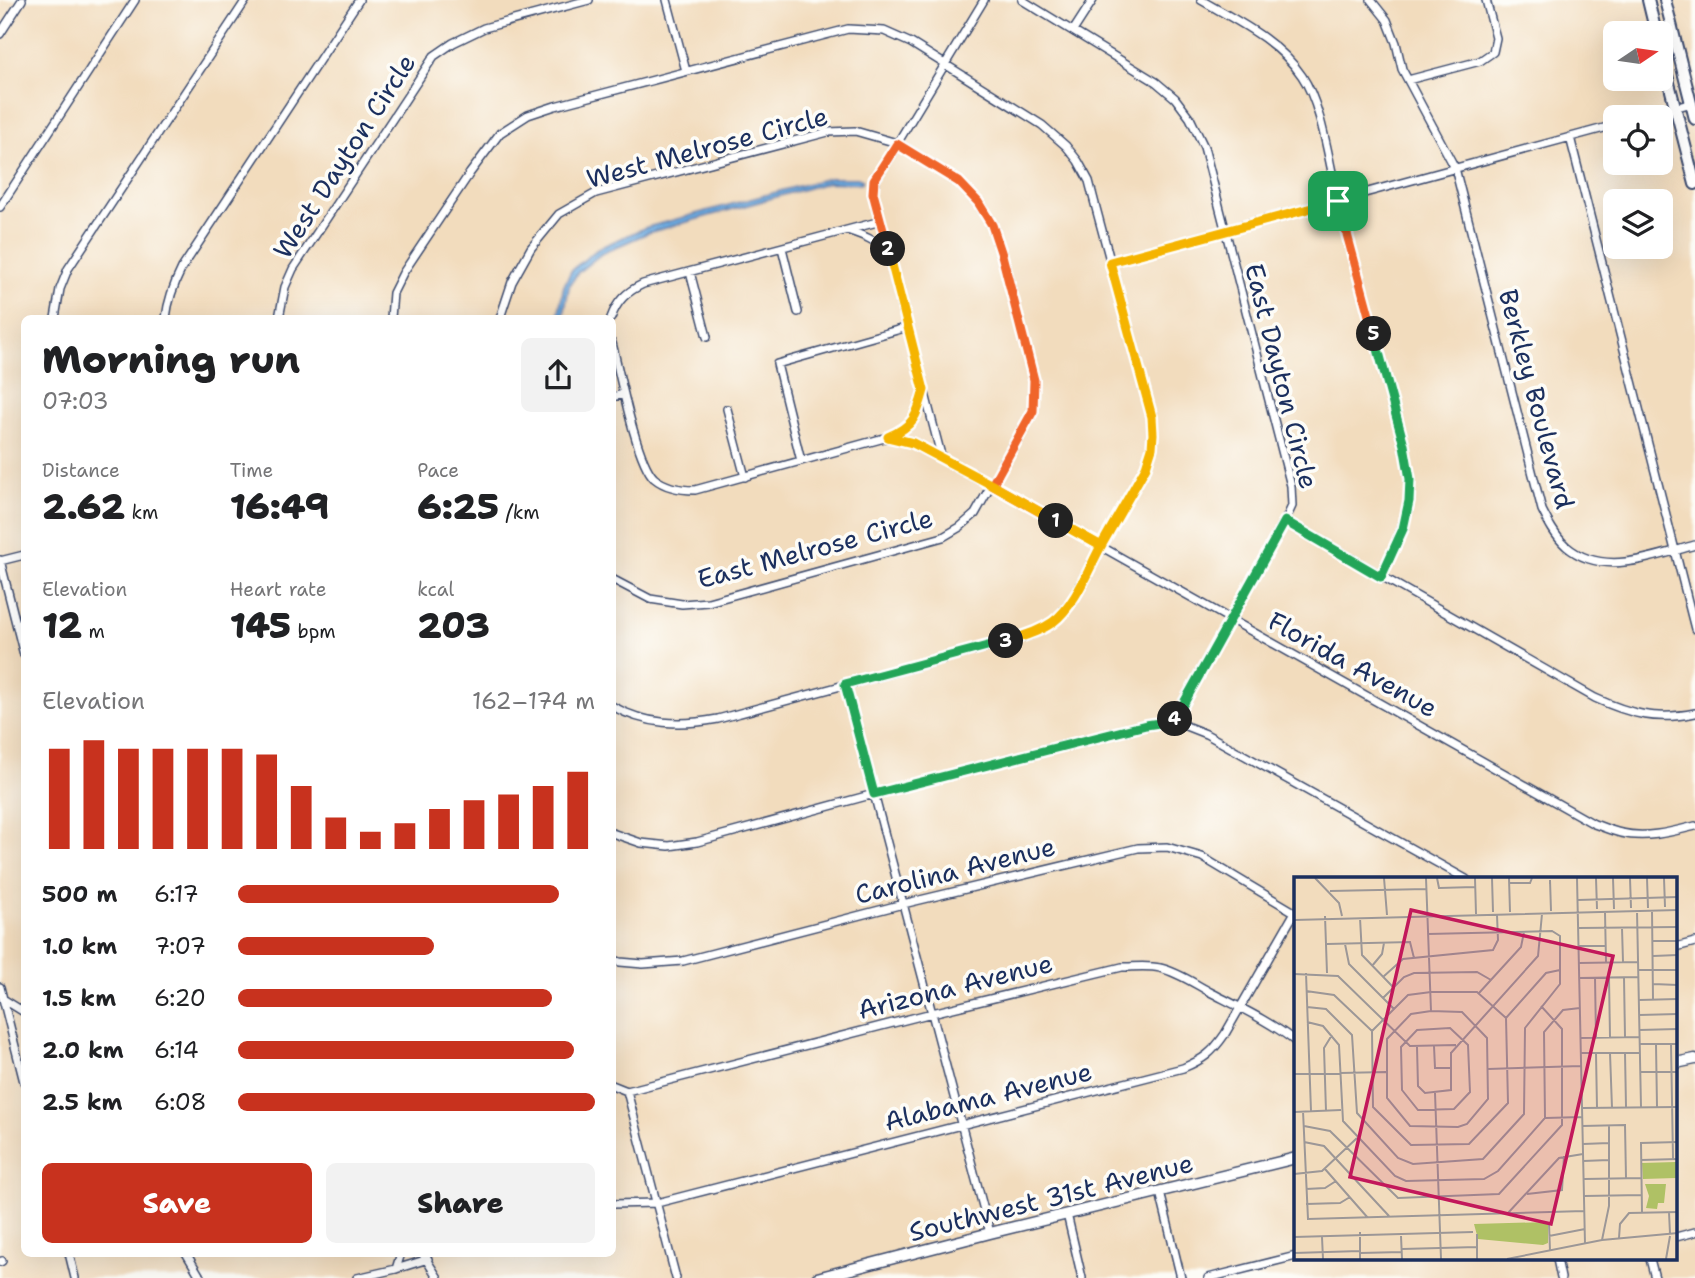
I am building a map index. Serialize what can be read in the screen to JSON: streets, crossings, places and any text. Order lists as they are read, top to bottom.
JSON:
{
  "streets": {
    "main road": ["Southwest 31st Avenue"],
    "street": [
      "West Melrose Circle",
      "West Dayton Circle",
      "East Dayton Circle",
      "Berkley Boulevard",
      "East Melrose Circle",
      "Florida Avenue",
      "Carolina Avenue",
      "Arizona Avenue",
      "Alabama Avenue"
    ]
  },
  "crossings": [
    ["West Melrose Circle", "East Melrose Circle"],
    ["East Dayton Circle", "Florida Avenue"],
    ["East Melrose Circle", "Florida Avenue"],
    ["Arizona Avenue", "Alabama Avenue"]
  ],
  "north": "right",
  "page": {
    "pins": [
      "2",
      "5",
      "1",
      "3",
      "4"
    ],
    "heading": ["Morning run", "07:03"],
    "stats": [
      ["Distance", "2.62 km"],
      ["Time", "16:49"],
      ["Pace", "6:25 /km"],
      ["Elevation", "12 m"],
      ["Heart rate", "145 bpm"],
      ["kcal", "203"]
    ],
    "chart": ["Elevation", "162–174 m"],
    "list": [
      {
        "name": "500 m",
        "note": "6:17"
      },
      {
        "name": "1.0 km",
        "note": "7:07"
      },
      {
        "name": "1.5 km",
        "note": "6:20"
      },
      {
        "name": "2.0 km",
        "note": "6:14"
      },
      {
        "name": "2.5 km",
        "note": "6:08"
      }
    ],
    "buttons": ["Save", "Share"]
  }
}
